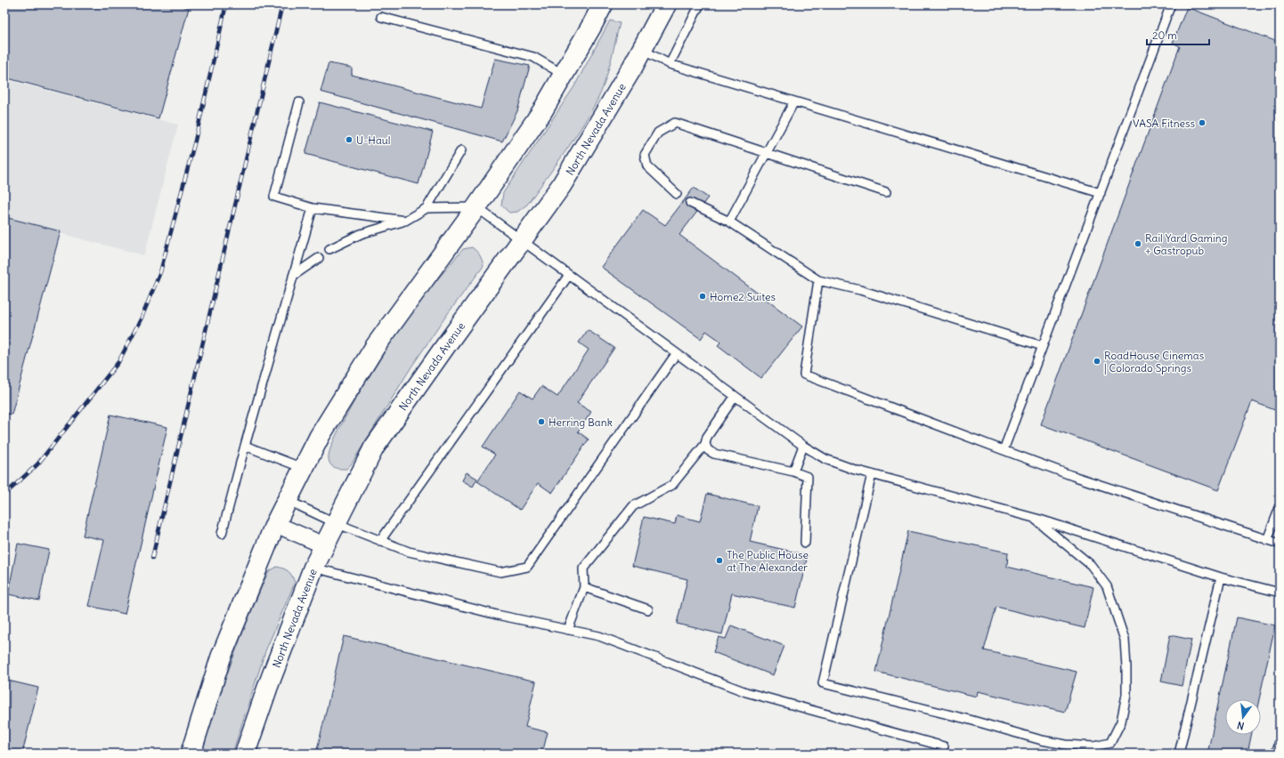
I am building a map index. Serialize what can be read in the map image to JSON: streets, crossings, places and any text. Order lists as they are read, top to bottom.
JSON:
{
  "streets": {
    "main road": ["North Nevada Avenue"]
  },
  "places": [
    "VASA Fitness",
    "U-Haul",
    "Rail Yard Gaming + Gastropub",
    "Home2 Suites",
    "RoadHouse Cinemas | Colorado Springs",
    "Herring Bank",
    "The Public House at The Alexander"
  ],
  "scale_bar": "20 m",
  "north": "bottom"
}
